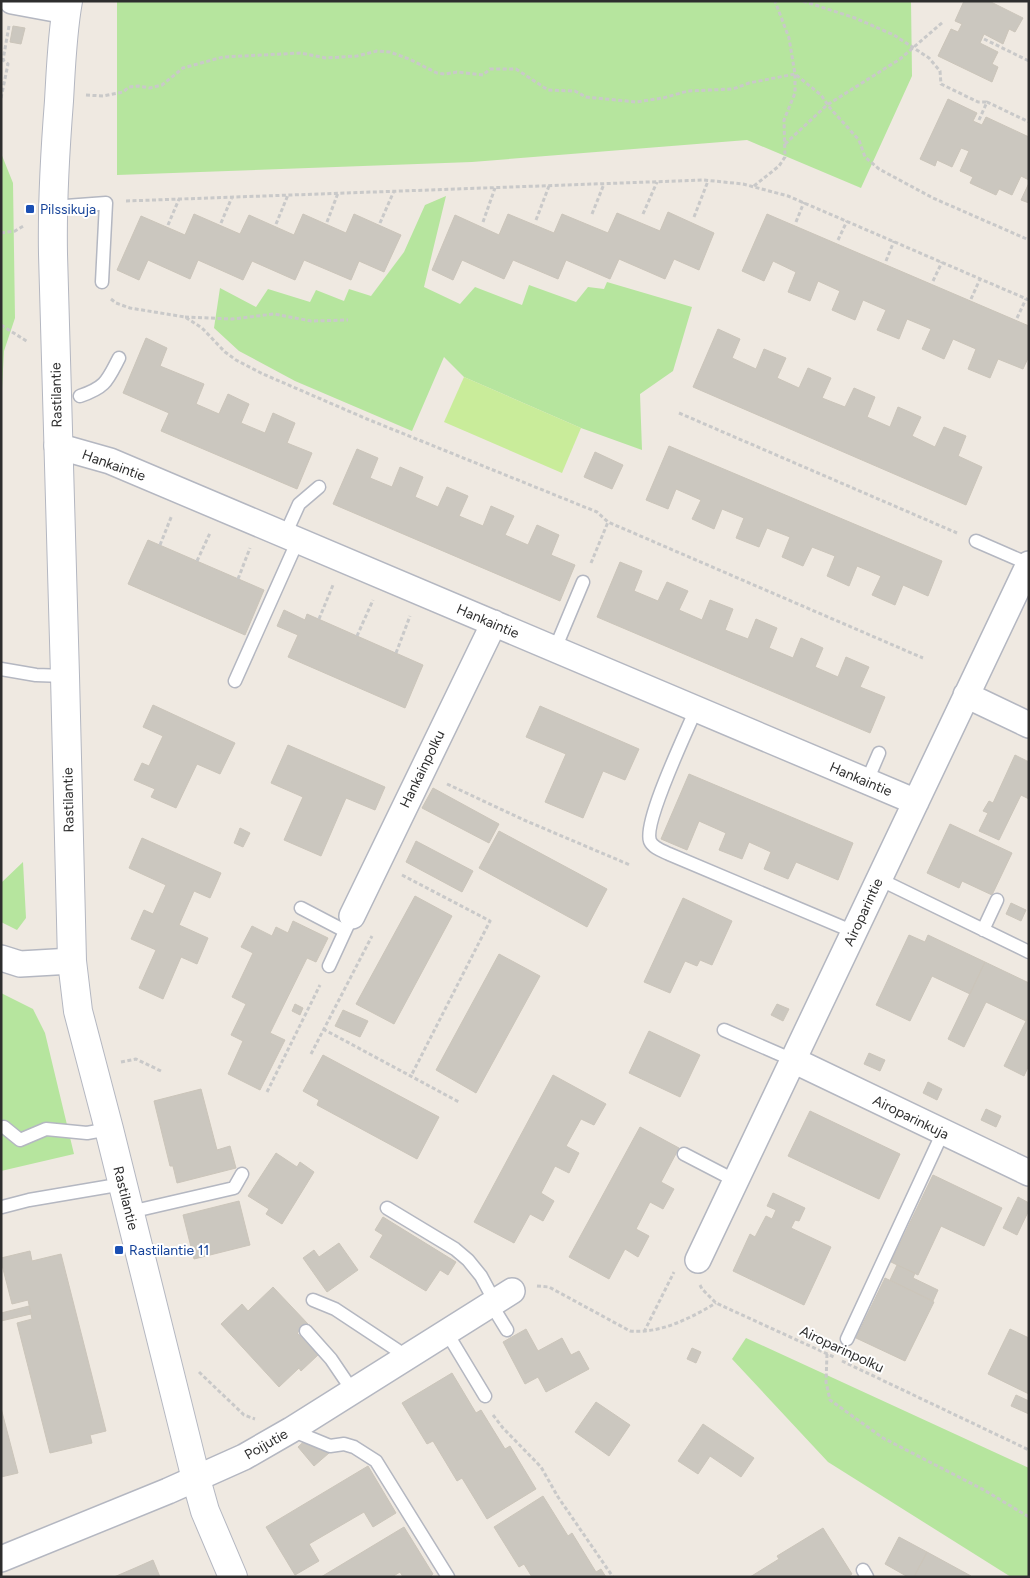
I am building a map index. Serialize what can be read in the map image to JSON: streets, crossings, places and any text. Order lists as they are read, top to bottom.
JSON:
{
  "streets": {
    "street": [
      "Rastilantie",
      "Hankaintie",
      "Hankainpolku",
      "Airoparintie",
      "Airoparinkuja",
      "Poijutie"
    ],
    "path": ["Airoparinpolku"]
  },
  "crossings": [
    ["Rastilantie", "Hankaintie"],
    ["Rastilantie", "Poijutie"],
    ["Hankaintie", "Hankainpolku"],
    ["Hankaintie", "Airoparintie"],
    ["Airoparintie", "Airoparinkuja"]
  ],
  "places": {
    "transit": ["Pilssikuja", "Rastilantie 11"]
  }
}
